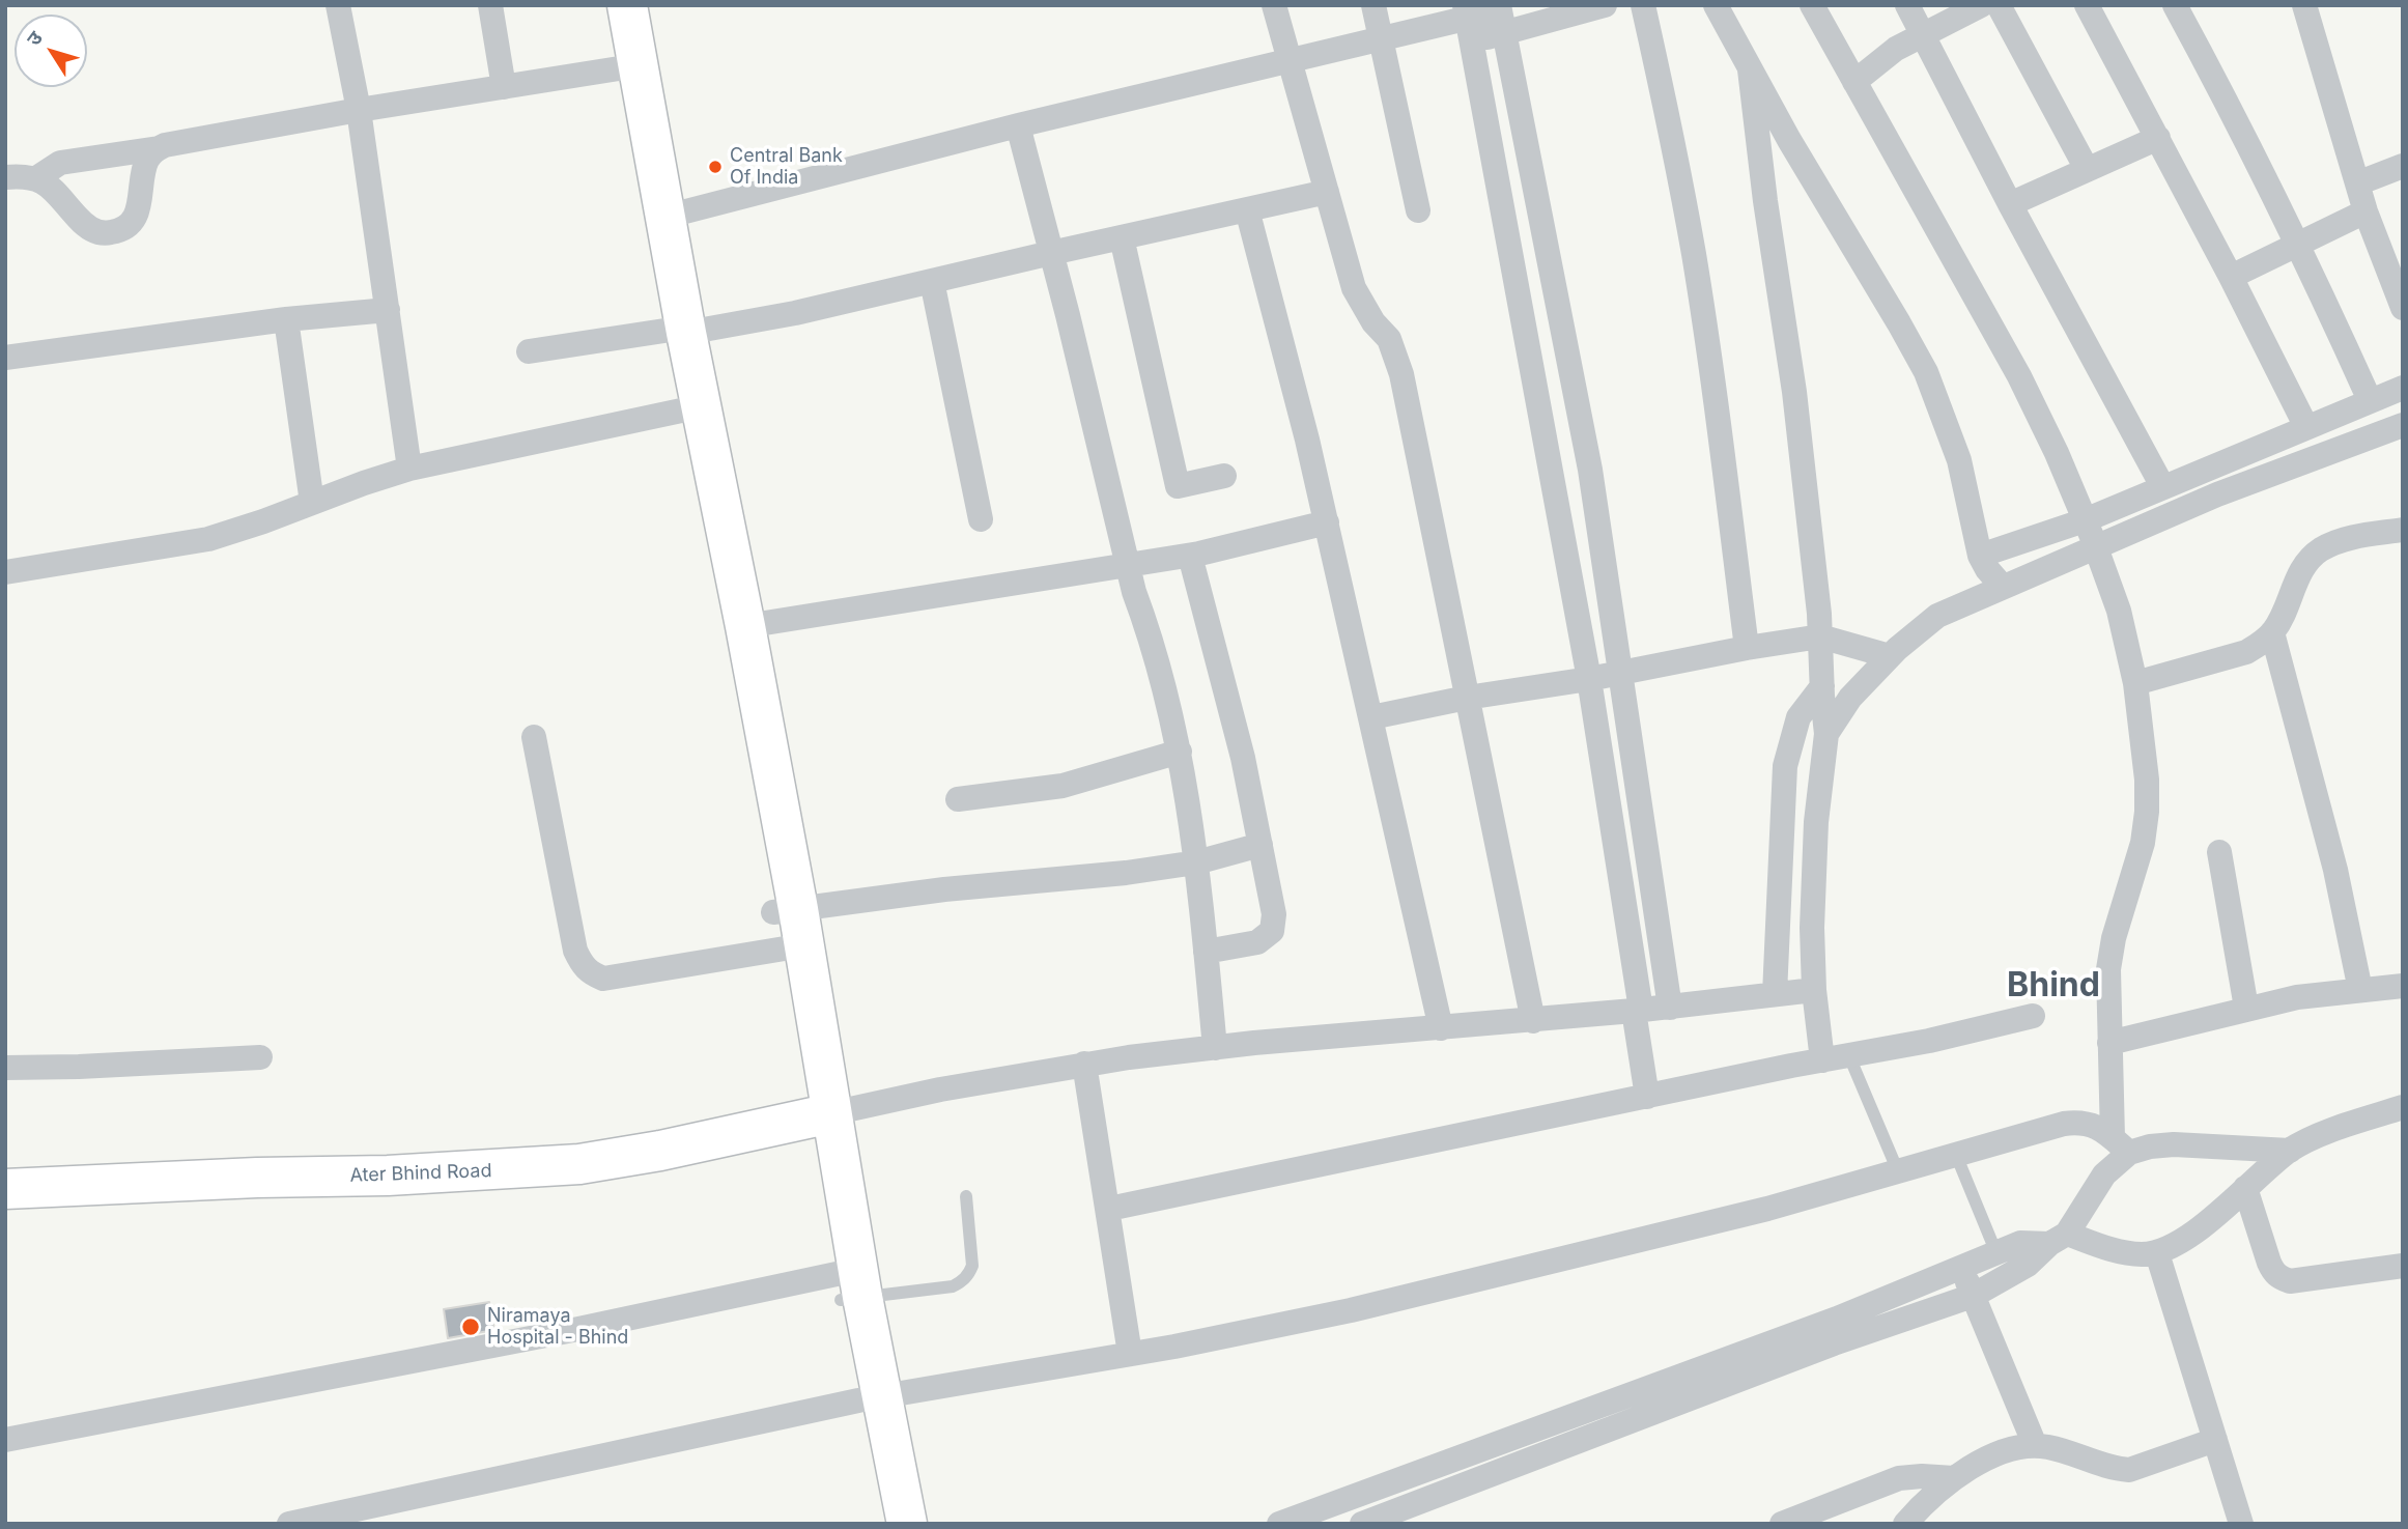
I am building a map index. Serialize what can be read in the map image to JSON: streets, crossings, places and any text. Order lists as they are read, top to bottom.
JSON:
{
  "streets": {
    "highway": ["Ater Bhind Road"]
  },
  "districts": ["Bhind"],
  "places": ["Central Bank Of India", "Niramaya Hospital - Bhind"],
  "north": "top left"
}
